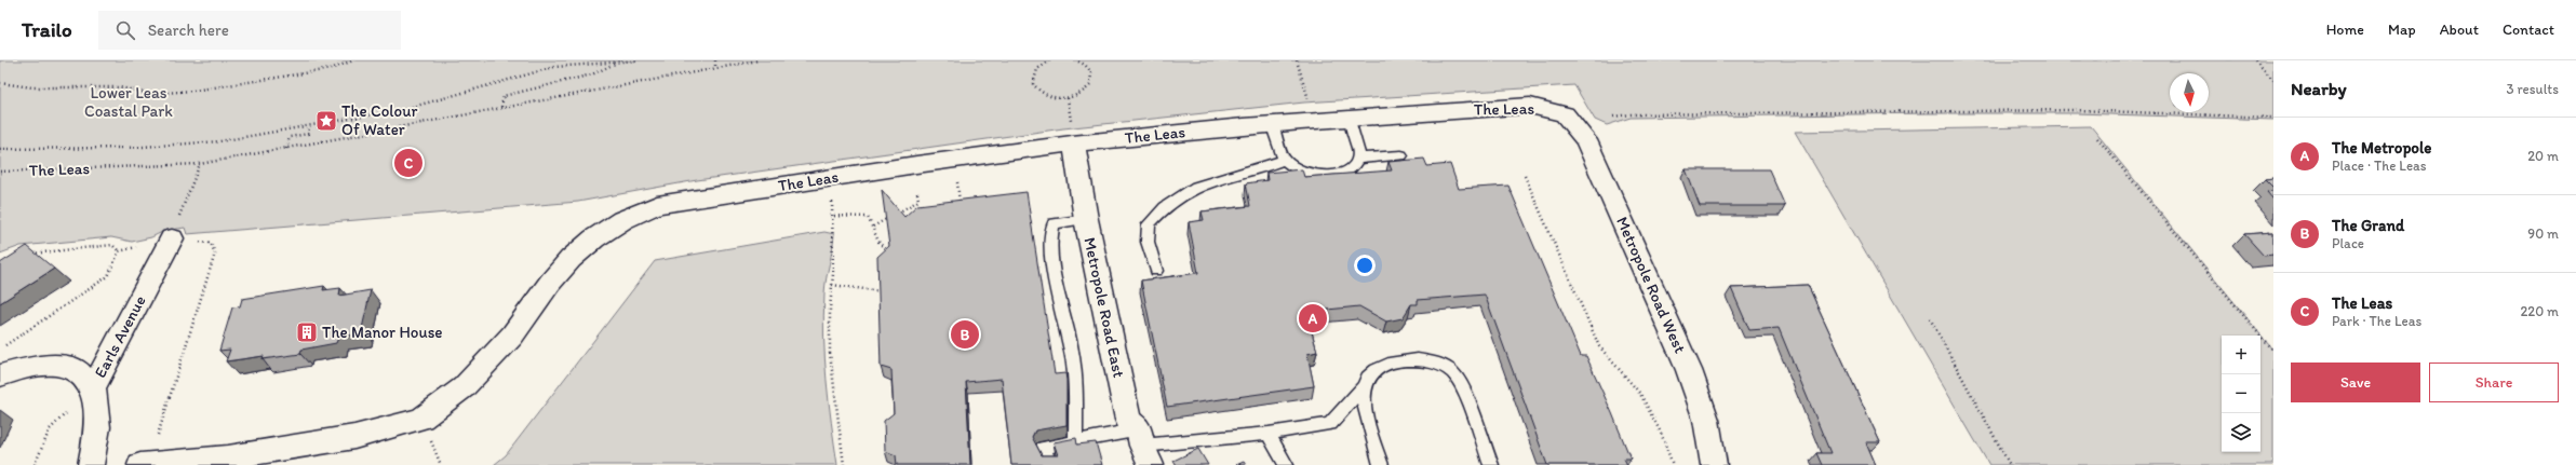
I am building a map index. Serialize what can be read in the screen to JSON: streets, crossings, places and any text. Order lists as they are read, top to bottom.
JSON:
{
  "streets": {
    "street": [
      "The Leas",
      "Metropole Road West",
      "Metropole Road East",
      "Earls Avenue"
    ]
  },
  "crossings": [
    ["The Leas", "Metropole Road West"],
    ["The Leas", "Metropole Road East"]
  ],
  "parks": ["Lower Leas Coastal Park"],
  "places": {
    "place": ["The Colour Of Water"],
    "building": ["The Manor House"]
  },
  "north": "bottom",
  "page": {
    "header": "Trailo",
    "search": "Search here",
    "nav": [
      "Home",
      "Map",
      "About",
      "Contact"
    ],
    "heading": ["Nearby", "3 results"],
    "list": [
      {
        "mark": "A",
        "name": "The Metropole",
        "note": "Place · The Leas",
        "value": "20 m"
      },
      {
        "mark": "B",
        "name": "The Grand",
        "note": "Place",
        "value": "90 m"
      },
      {
        "mark": "C",
        "name": "The Leas",
        "note": "Park · The Leas",
        "value": "220 m"
      }
    ],
    "pins": ["C", "A", "B"],
    "map_buttons": ["+", "−"],
    "buttons": ["Save", "Share"]
  }
}
